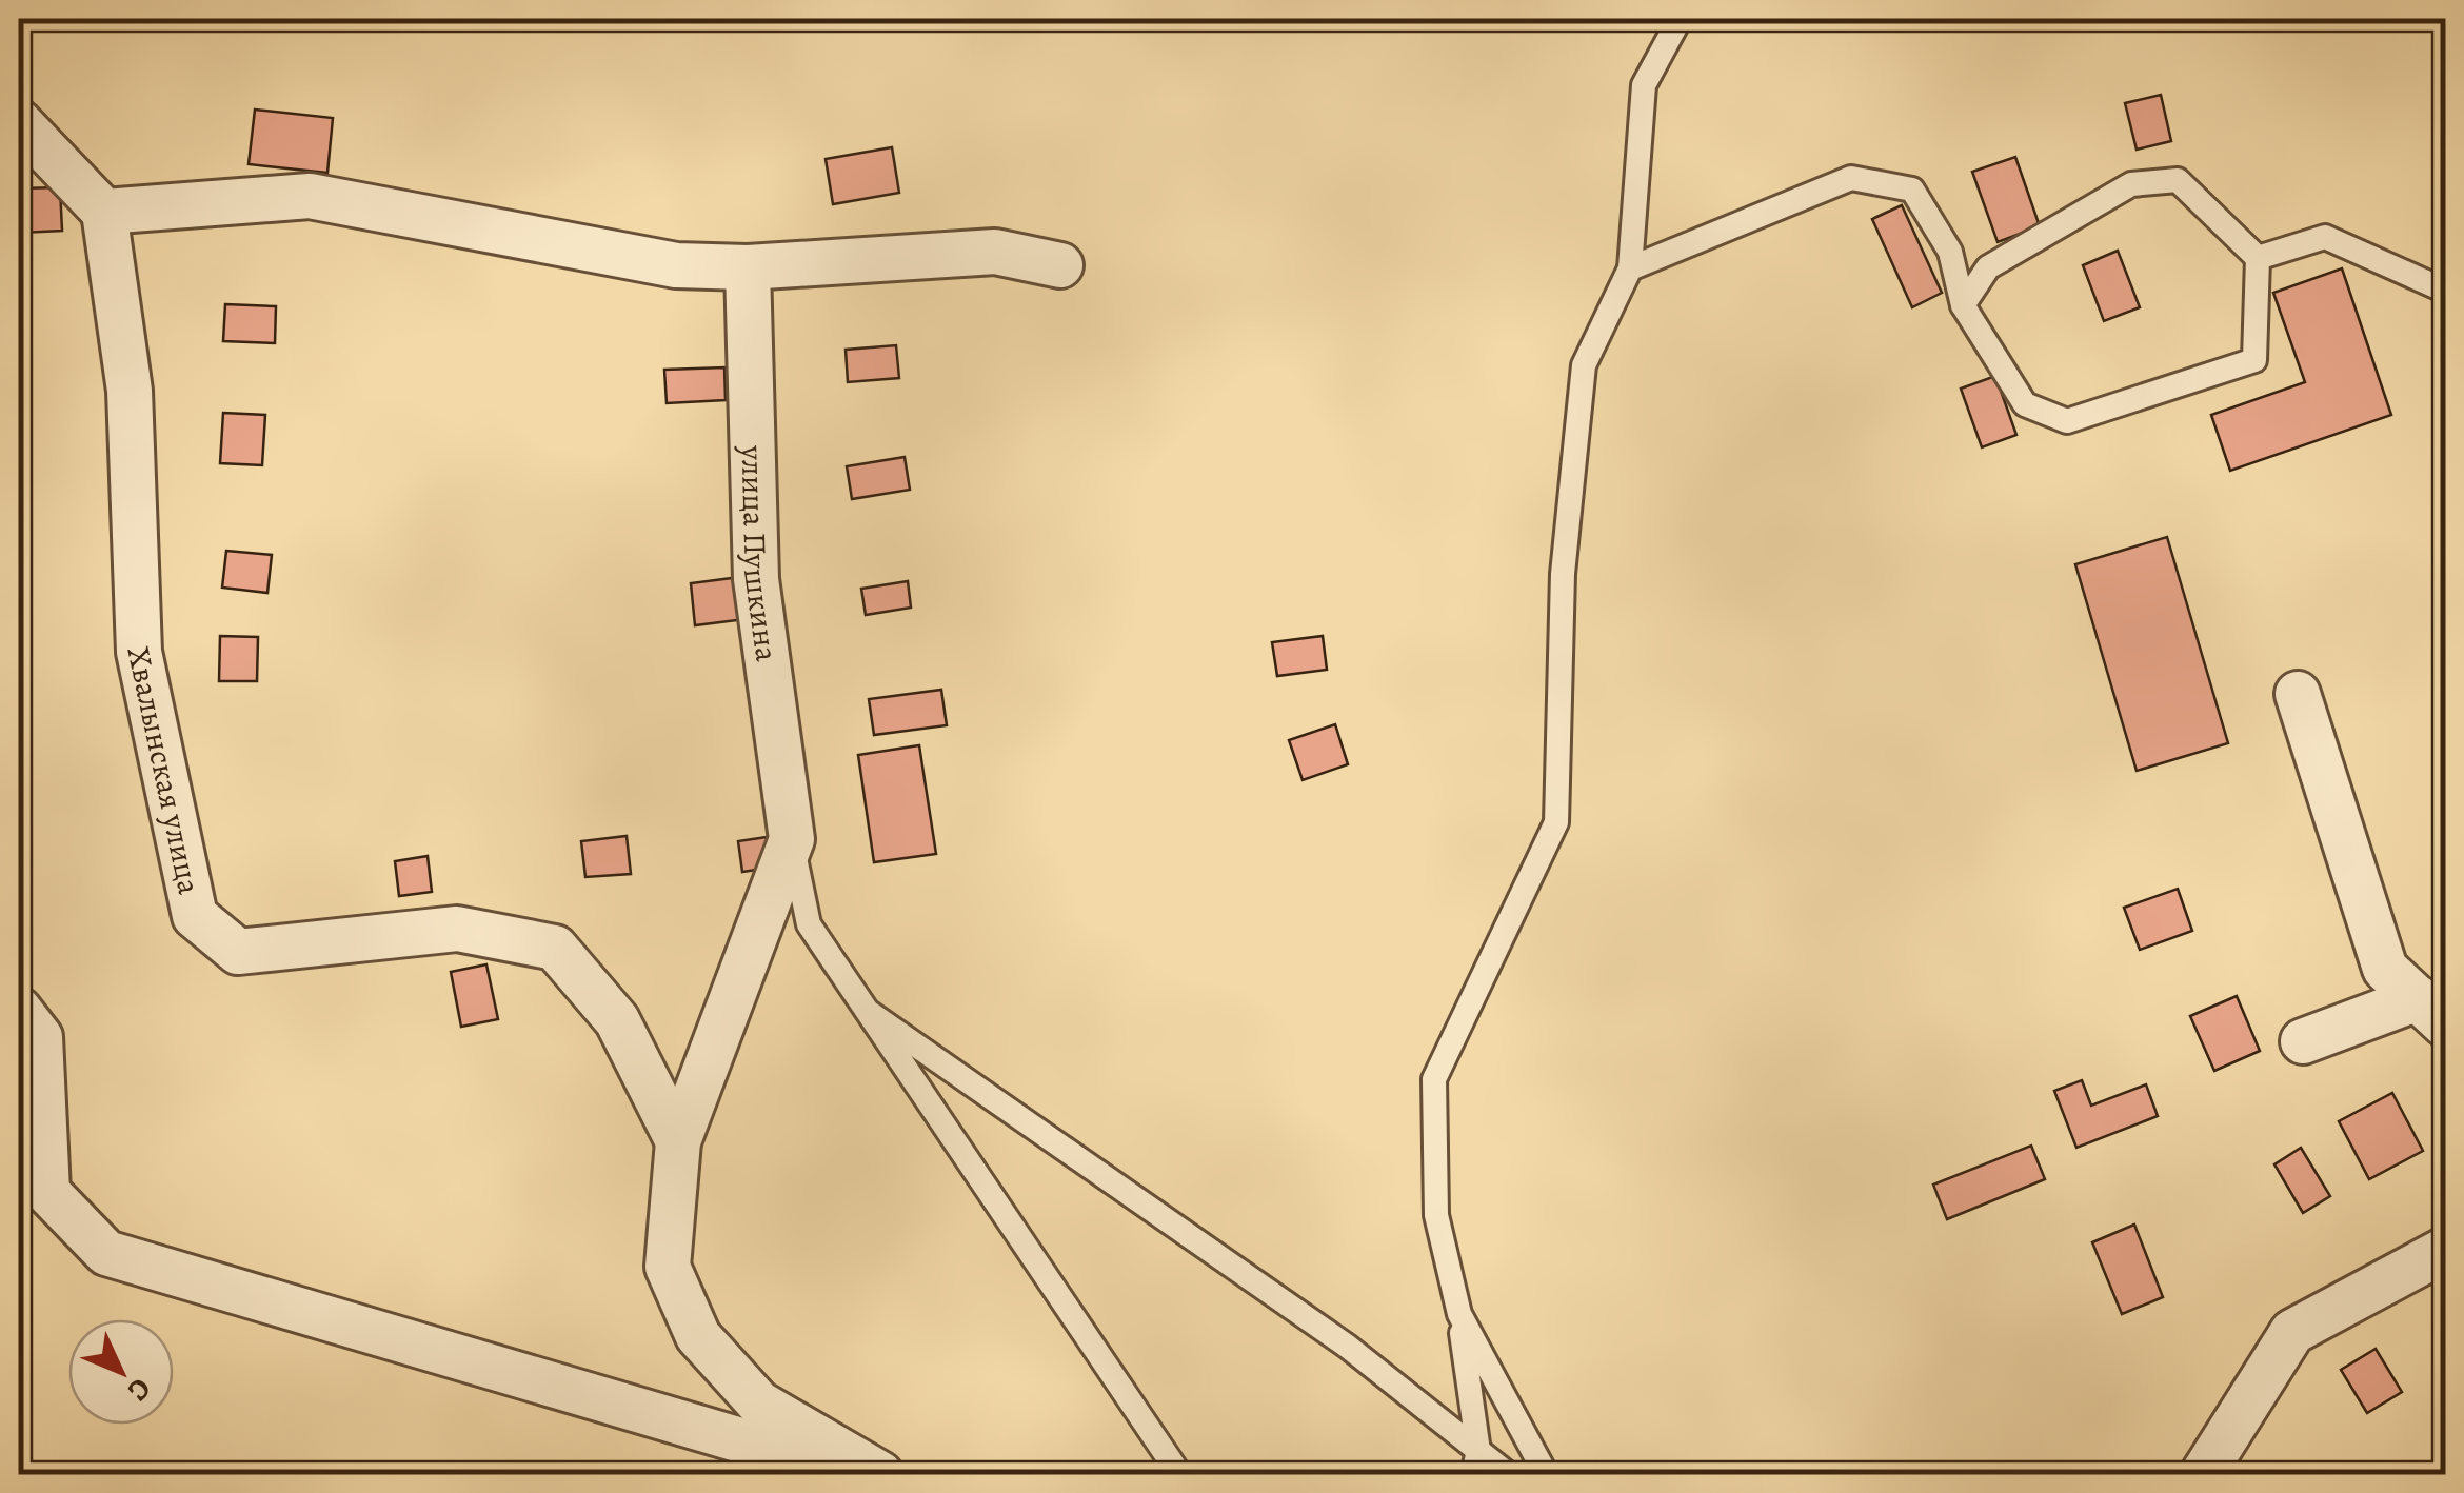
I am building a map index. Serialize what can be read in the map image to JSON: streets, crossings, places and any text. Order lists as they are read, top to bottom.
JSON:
{
  "streets": {
    "street": ["улица Пушкина", "Хвалынская улица"]
  },
  "north": "bottom right"
}
